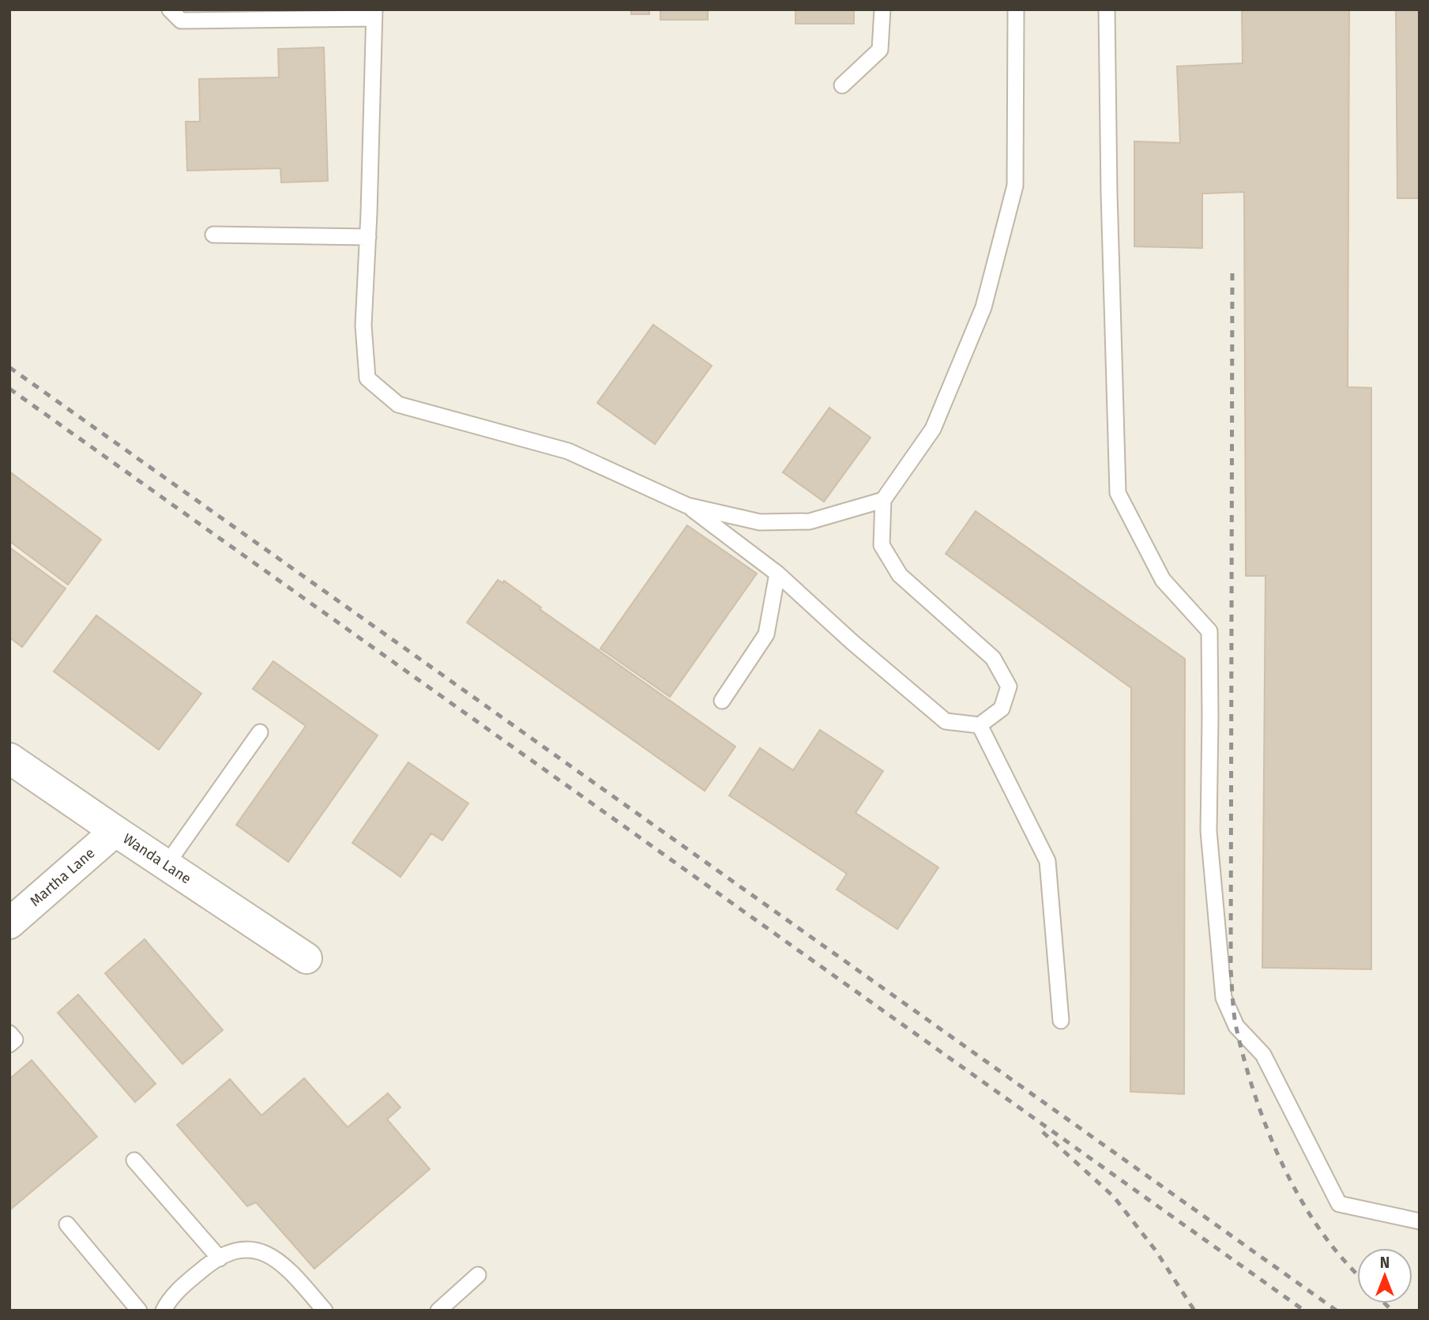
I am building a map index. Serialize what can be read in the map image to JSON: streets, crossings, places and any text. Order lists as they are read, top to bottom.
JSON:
{
  "streets": {
    "street": ["Wanda Lane", "Martha Lane"]
  },
  "crossings": [
    ["Wanda Lane", "Martha Lane"]
  ],
  "north": "top"
}
